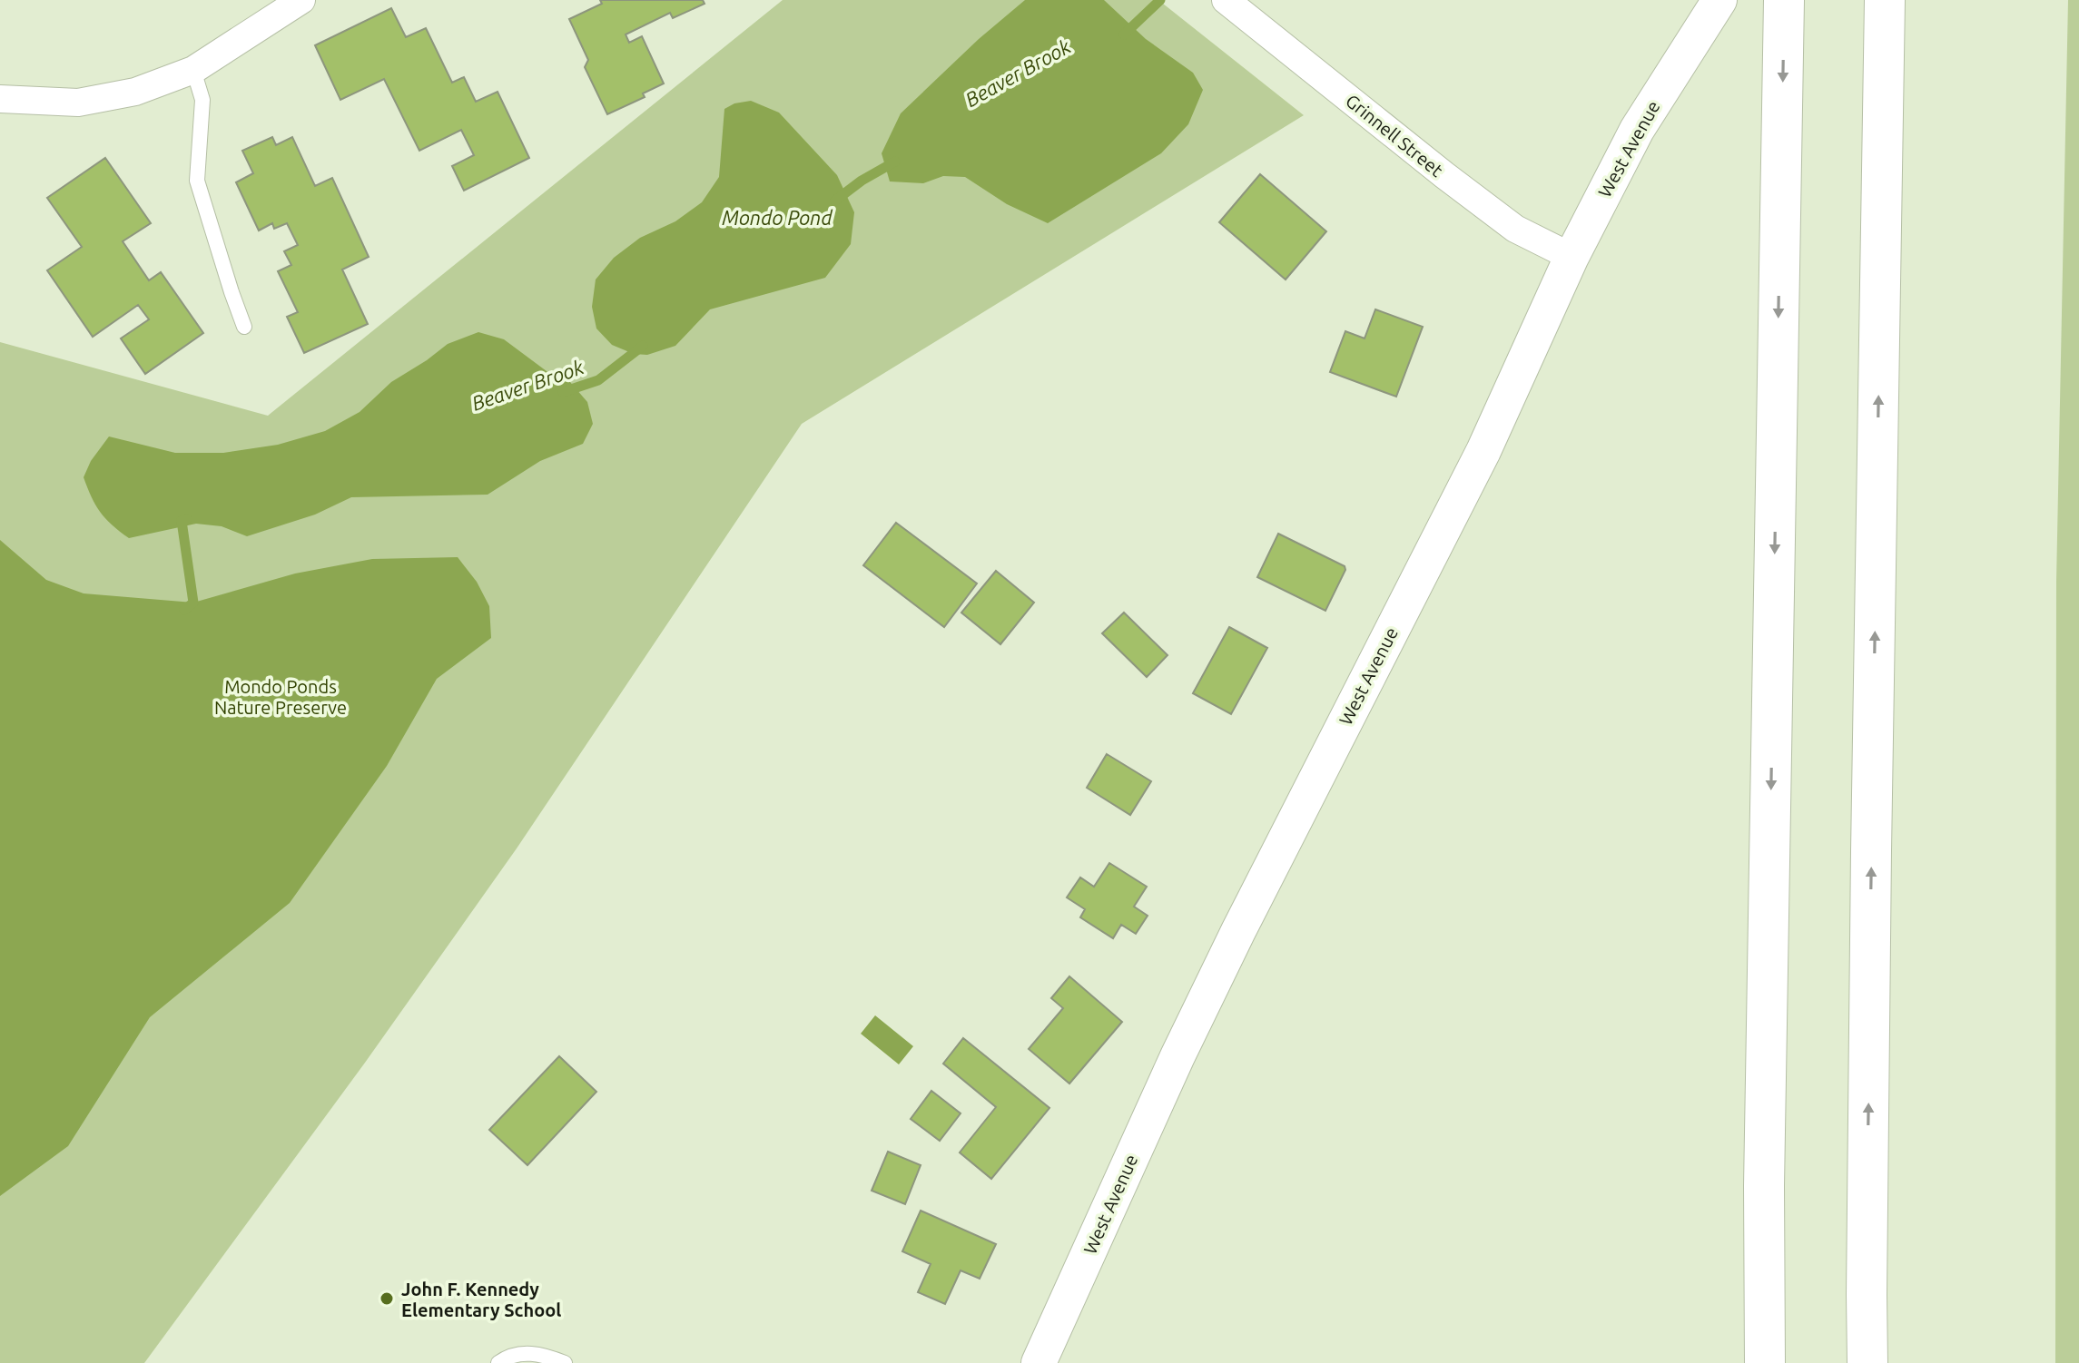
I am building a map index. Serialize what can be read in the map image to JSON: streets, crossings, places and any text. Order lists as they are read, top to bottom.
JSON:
{
  "streets": {
    "street": ["Grinnell Street", "West Avenue"]
  },
  "crossings": [
    ["Grinnell Street", "West Avenue"]
  ],
  "water": ["Beaver Brook", "Mondo Pond"],
  "parks": ["Mondo Ponds Nature Preserve"],
  "places": ["John F. Kennedy Elementary School"]
}
